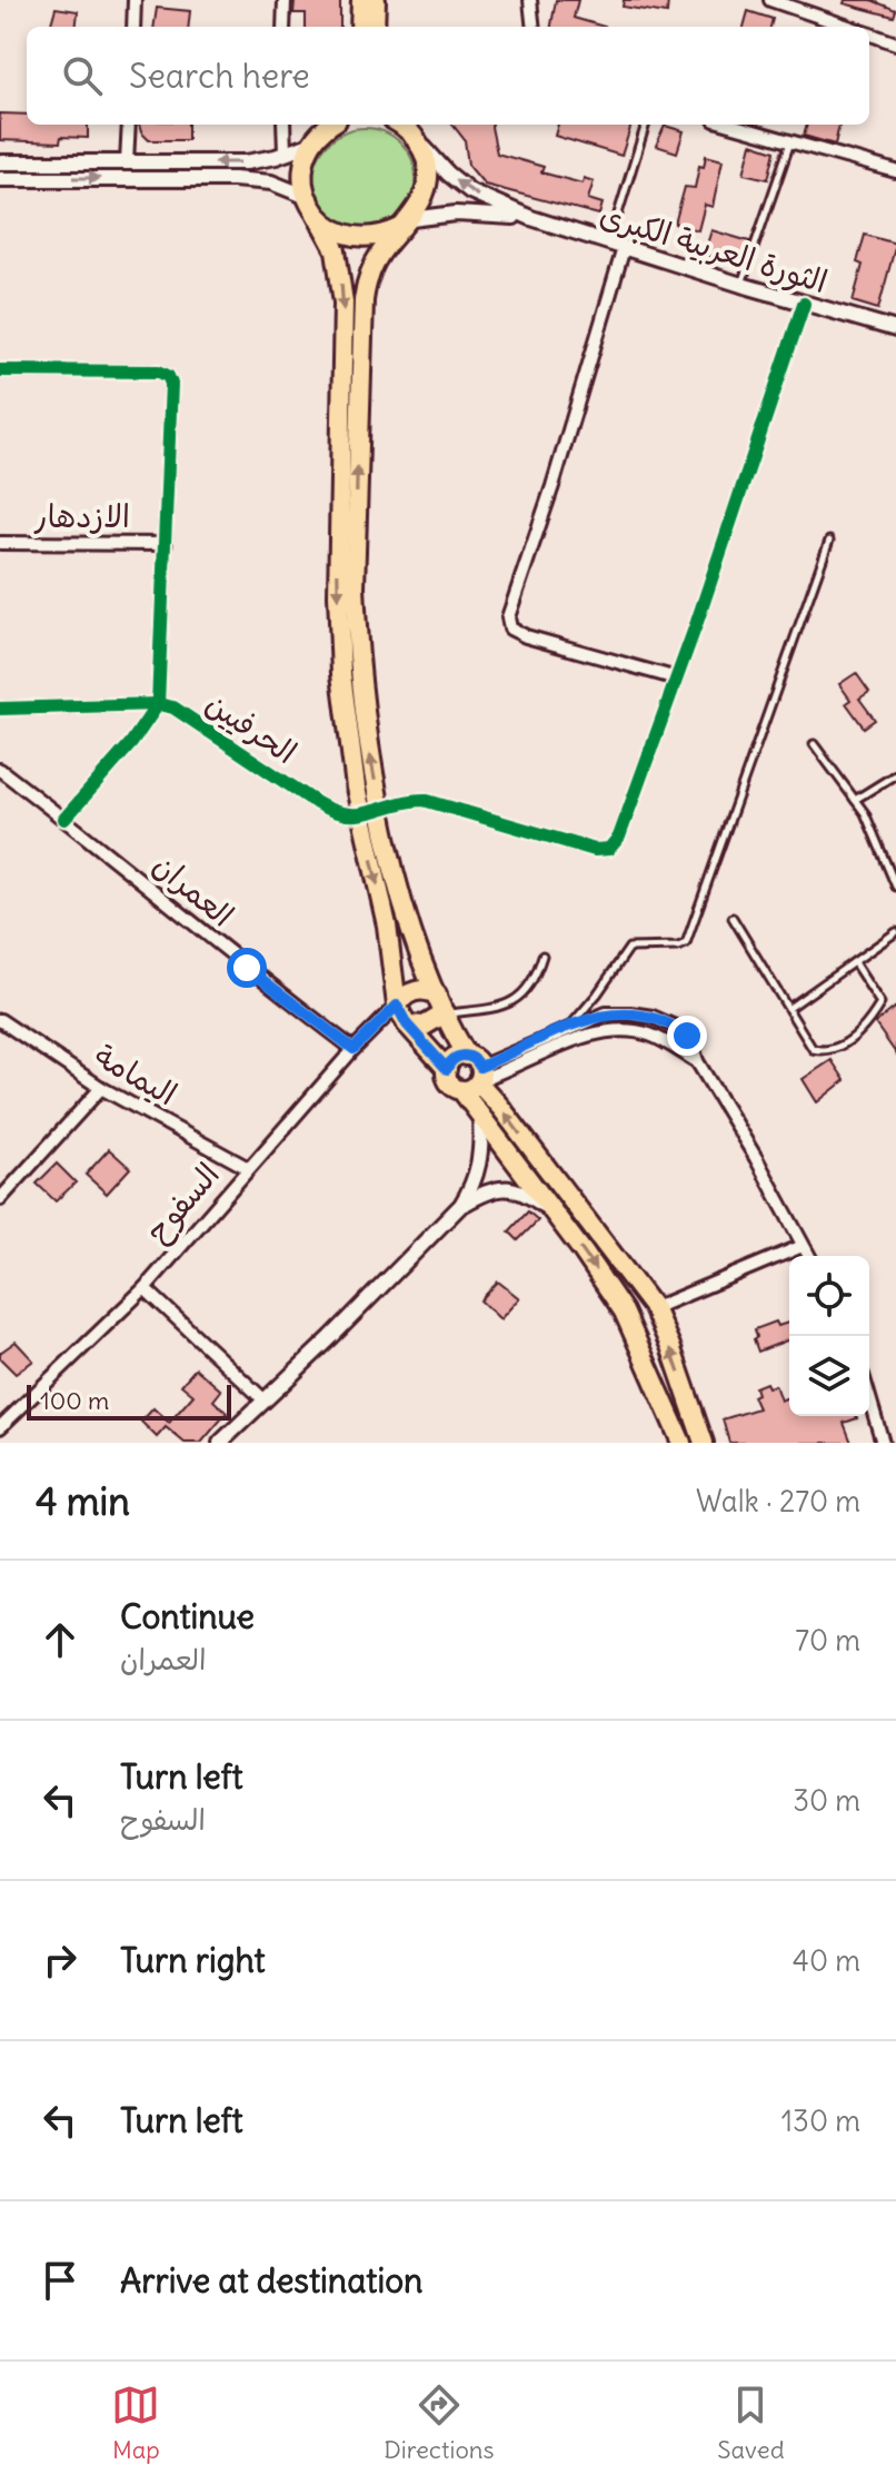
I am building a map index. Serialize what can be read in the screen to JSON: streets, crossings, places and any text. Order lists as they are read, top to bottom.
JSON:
{
  "streets": {
    "street": [
      "الثورة العربية الكبرى",
      "الازدهار",
      "الحرفيين",
      "العمران",
      "اليمامة",
      "السفوح"
    ]
  },
  "crossings": [
    ["العمران", "السفوح"],
    ["اليمامة", "السفوح"]
  ],
  "scale_bar": "100 m",
  "page": {
    "search": "Search here",
    "scale": "100 m",
    "heading": ["4 min", "Walk · 270 m"],
    "list": [
      ["Continue", "العمران", "70 m"],
      ["Turn left", "السفوح", "30 m"],
      ["Turn right", "40 m"],
      ["Turn left", "130 m"],
      "Arrive at destination"
    ],
    "nav": ["Map", "Directions", "Saved"]
  }
}
